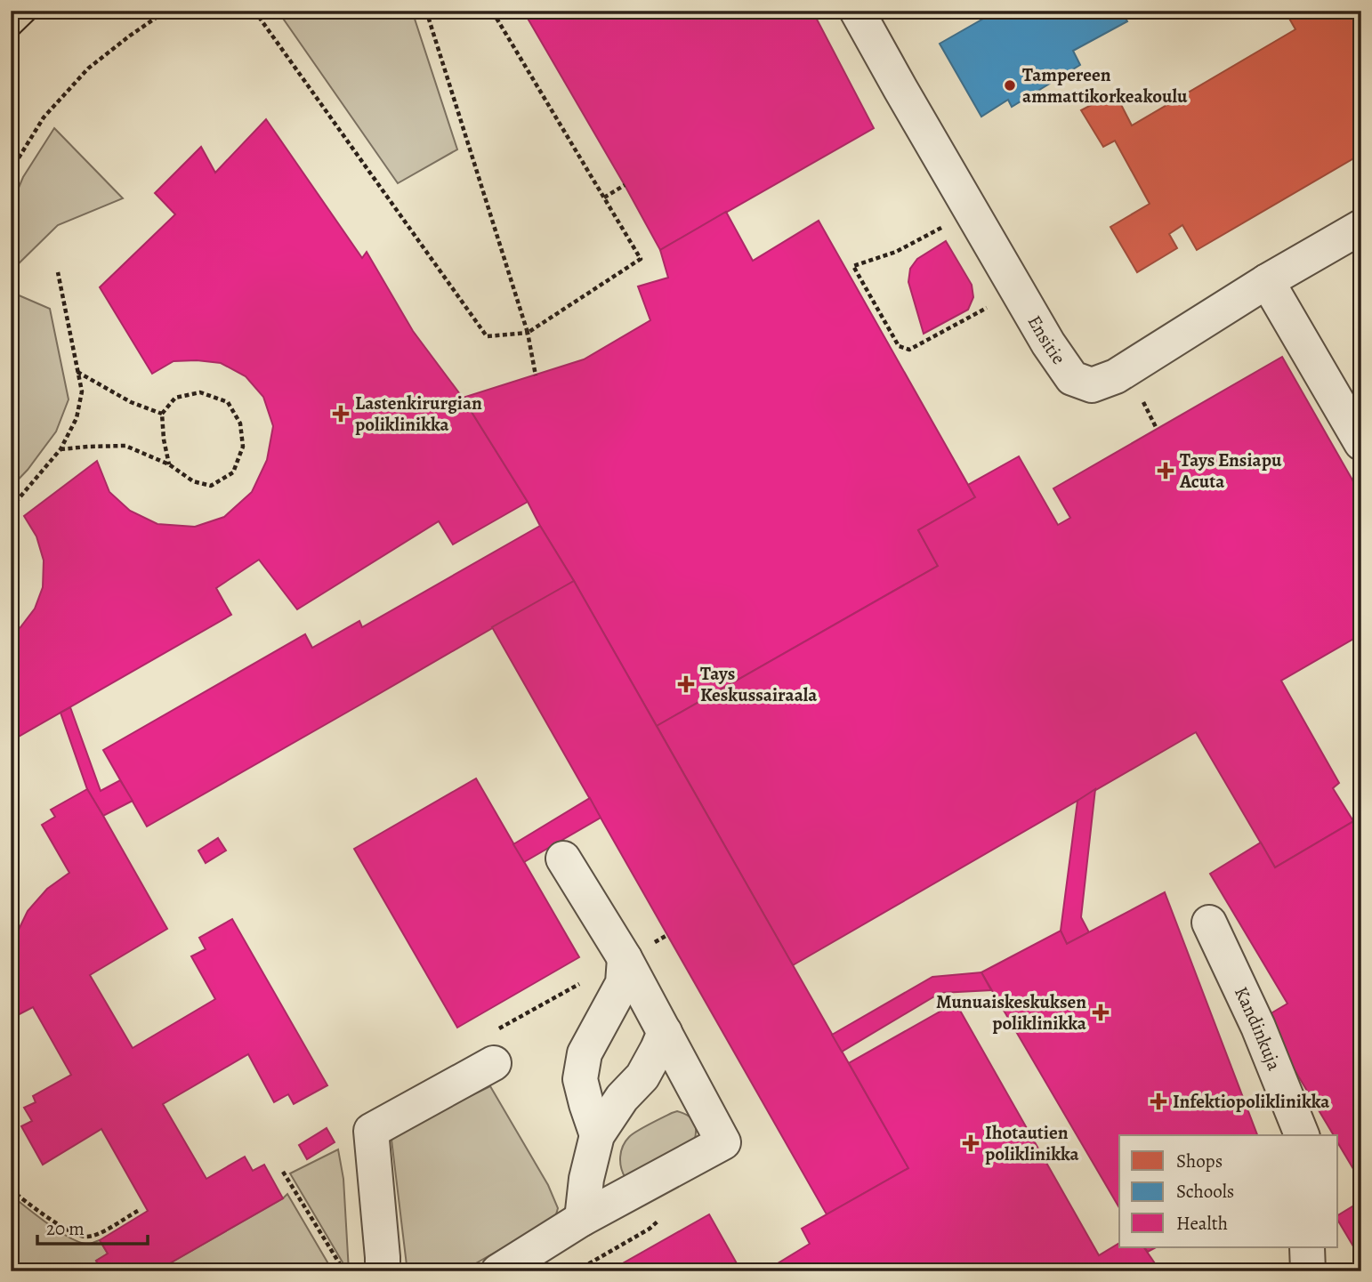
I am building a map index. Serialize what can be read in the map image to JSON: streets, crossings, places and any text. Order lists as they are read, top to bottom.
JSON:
{
  "streets": {
    "lane": ["Ensitie", "Kandinkuja"]
  },
  "places": {
    "other": ["Tampereen ammattikorkeakoulu"],
    "health": [
      "Lastenkirurgian poliklinikka",
      "Tays Ensiapu Acuta",
      "Tays Keskussairaala",
      "Munuaiskeskuksen poliklinikka",
      "Infektiopoliklinikka",
      "Ihotautien poliklinikka"
    ]
  },
  "legend": ["Shops", "Schools", "Health"],
  "scale_bar": "20 m"
}
